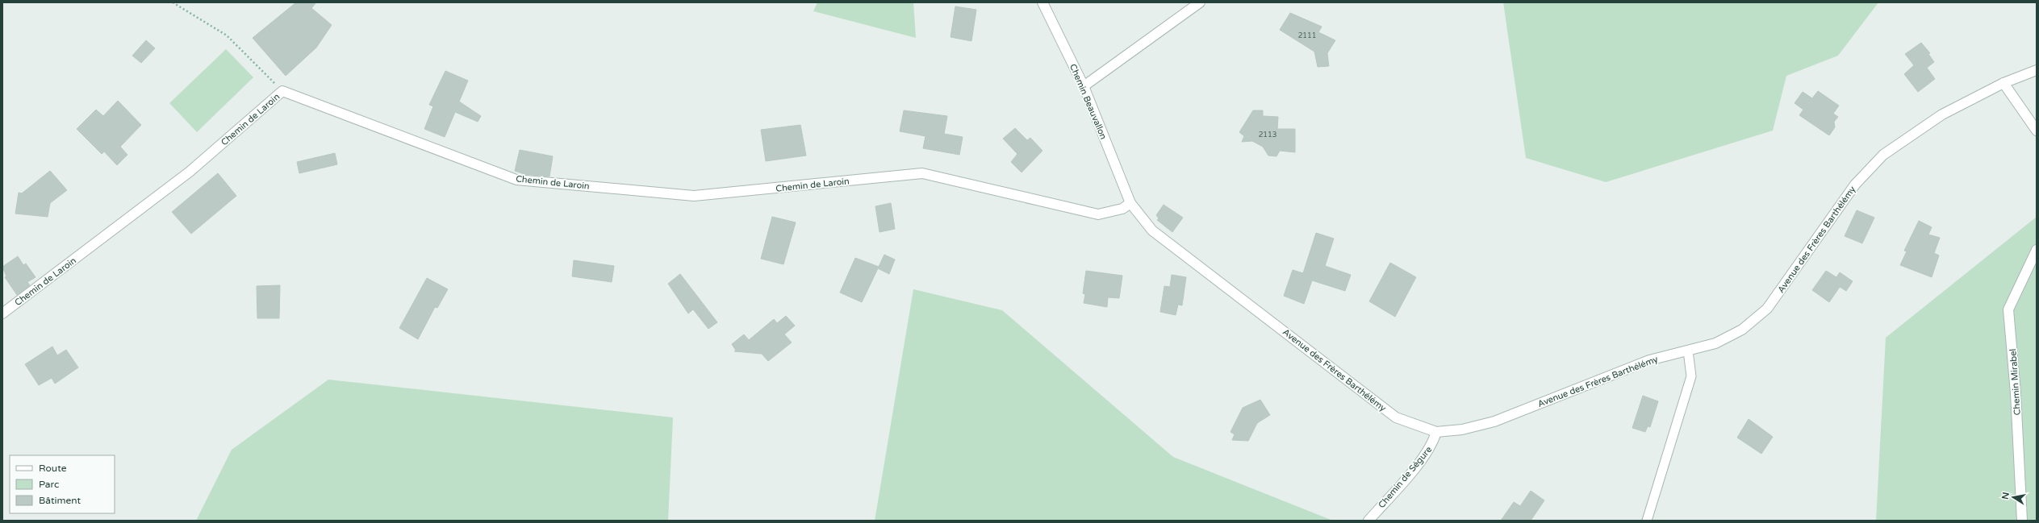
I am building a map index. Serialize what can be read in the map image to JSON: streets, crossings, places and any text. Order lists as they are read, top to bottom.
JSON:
{
  "streets": {
    "street": [
      "Chemin Beauvallon",
      "Chemin de Laroin",
      "Avenue des Frères Barthélémy",
      "Chemin Mirabel",
      "Chemin de Ségure"
    ]
  },
  "crossings": [
    ["Chemin Beauvallon", "Chemin de Laroin"],
    ["Chemin Beauvallon", "Avenue des Frères Barthélémy"],
    ["Chemin de Laroin", "Avenue des Frères Barthélémy"],
    ["Avenue des Frères Barthélémy", "Chemin de Ségure"]
  ],
  "house_numbers": ["2111", "2113"],
  "legend": ["Route", "Parc", "Bâtiment"],
  "north": "left"
}
